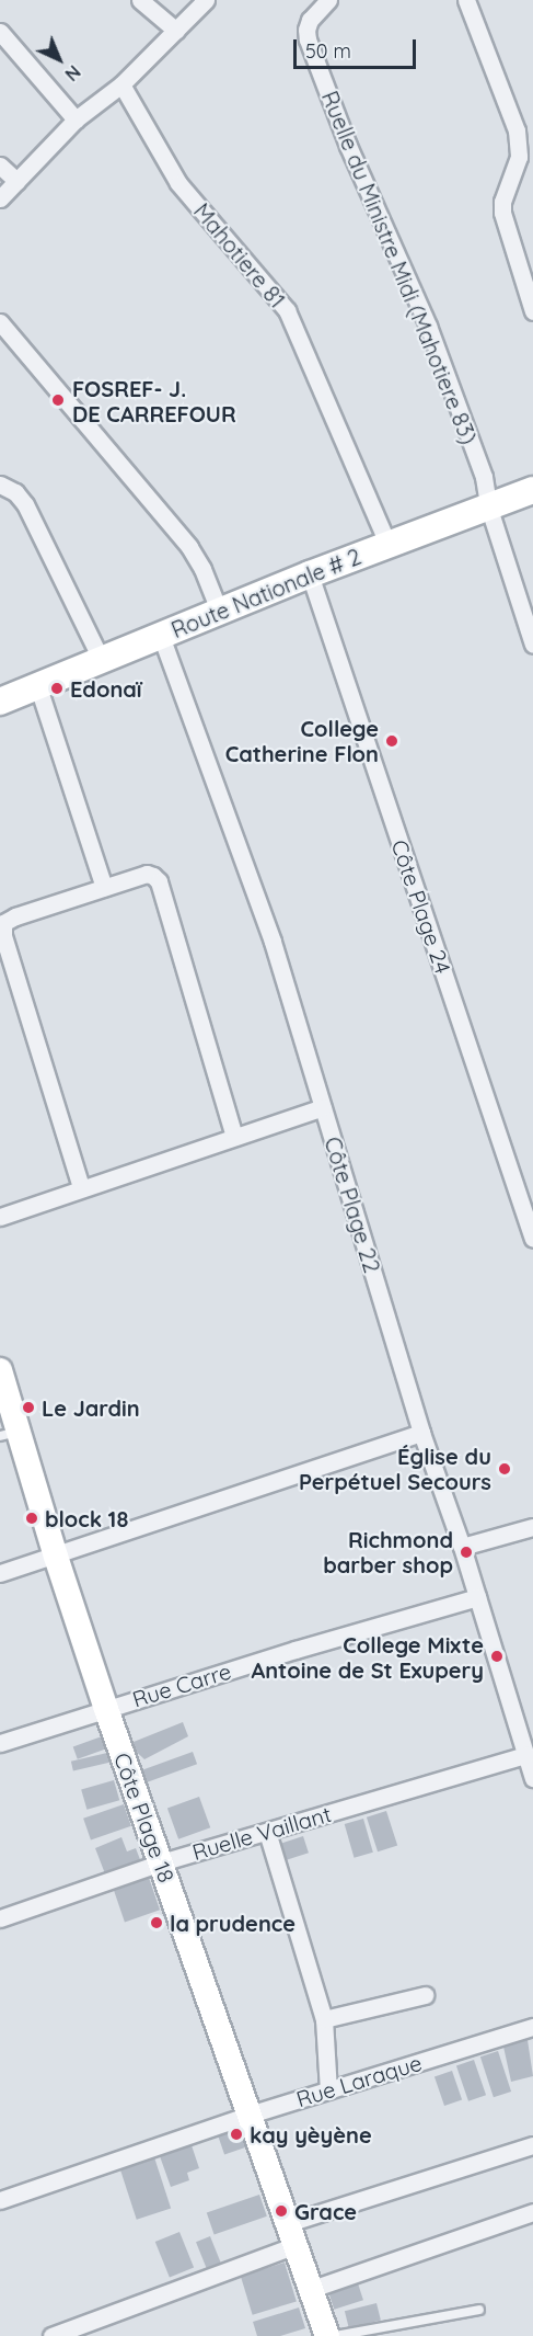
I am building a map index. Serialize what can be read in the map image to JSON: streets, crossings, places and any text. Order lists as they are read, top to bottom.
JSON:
{
  "streets": {
    "main road": ["Route Nationale # 2"],
    "street": [
      "Mahotiere 81",
      "Ruelle du Ministre Midi (Mahotiere 83)",
      "Côte Plage 24",
      "Côte Plage 22",
      "Rue Carre",
      "Côte Plage 18",
      "Ruelle Vaillant",
      "Rue Laraque"
    ]
  },
  "crossings": [
    ["Mahotiere 81", "Route Nationale # 2"],
    ["Ruelle du Ministre Midi (Mahotiere 83)", "Route Nationale # 2"],
    ["Route Nationale # 2", "Côte Plage 24"],
    ["Route Nationale # 2", "Côte Plage 22"],
    ["Côte Plage 22", "Rue Carre"],
    ["Côte Plage 22", "Ruelle Vaillant"],
    ["Rue Carre", "Côte Plage 18"],
    ["Côte Plage 18", "Ruelle Vaillant"],
    ["Côte Plage 18", "Rue Laraque"]
  ],
  "places": [
    "FOSREF- J. DE CARREFOUR",
    "Edonaï",
    "College Catherine Flon",
    "Le Jardin",
    "Église du Perpétuel Secours",
    "block 18",
    "Richmond barber shop",
    "College Mixte Antoine de St Exupery",
    "la prudence",
    "kay yèyène",
    "Grace"
  ],
  "scale_bar": "50 m",
  "north": "bottom right"
}
